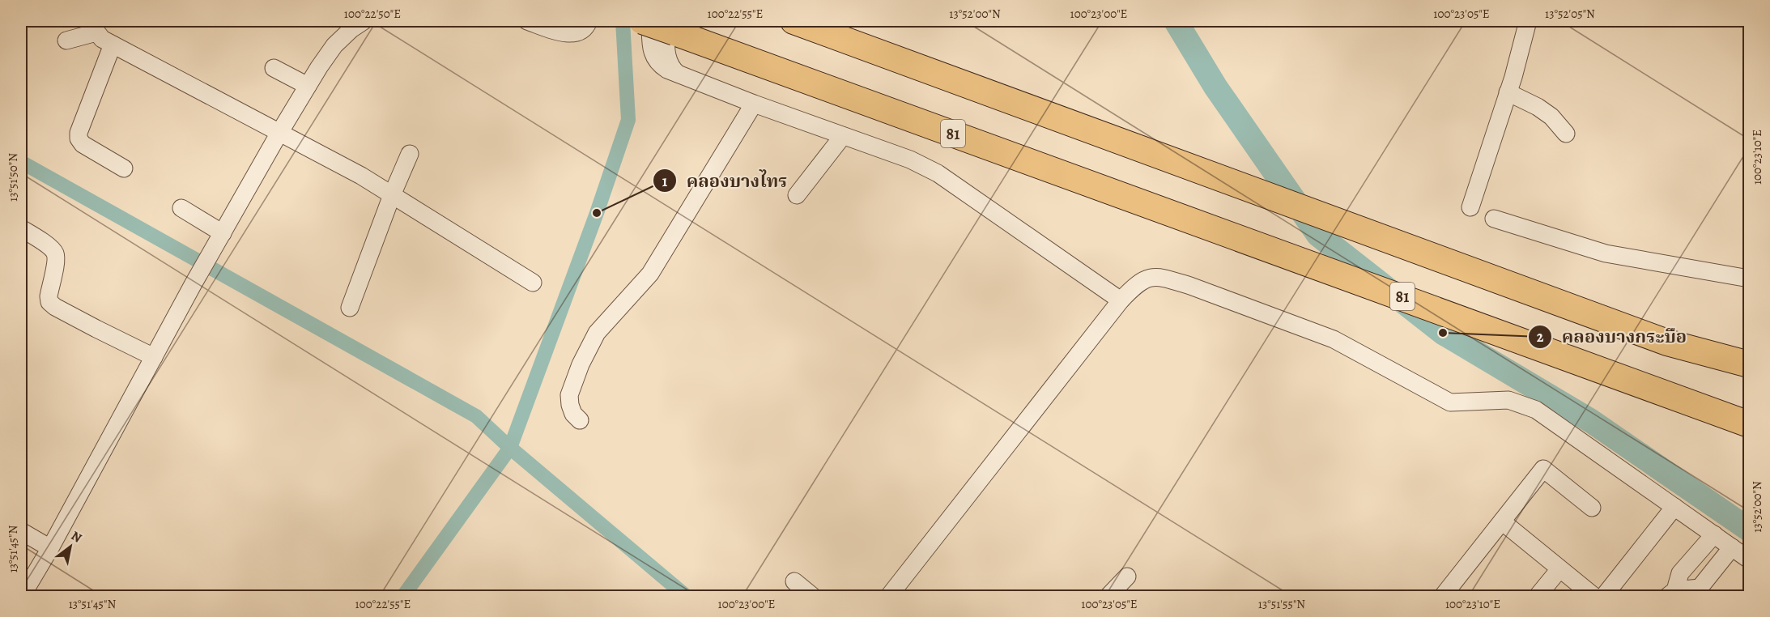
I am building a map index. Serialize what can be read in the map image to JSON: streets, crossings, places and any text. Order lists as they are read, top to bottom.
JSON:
{
  "streets": {
    "highway": ["81"]
  },
  "places": ["คลองบางไทร", "คลองบางกระบือ"],
  "north": "top right",
  "coordinates": [
    "100°22'50\"E",
    "100°22'55\"E",
    "13°52'00\"N",
    "100°23'00\"E",
    "100°23'05\"E",
    "13°52'05\"N",
    "100°23'10\"E",
    "13°51'50\"N",
    "13°51'45\"N",
    "13°51'55\"N"
  ]
}
